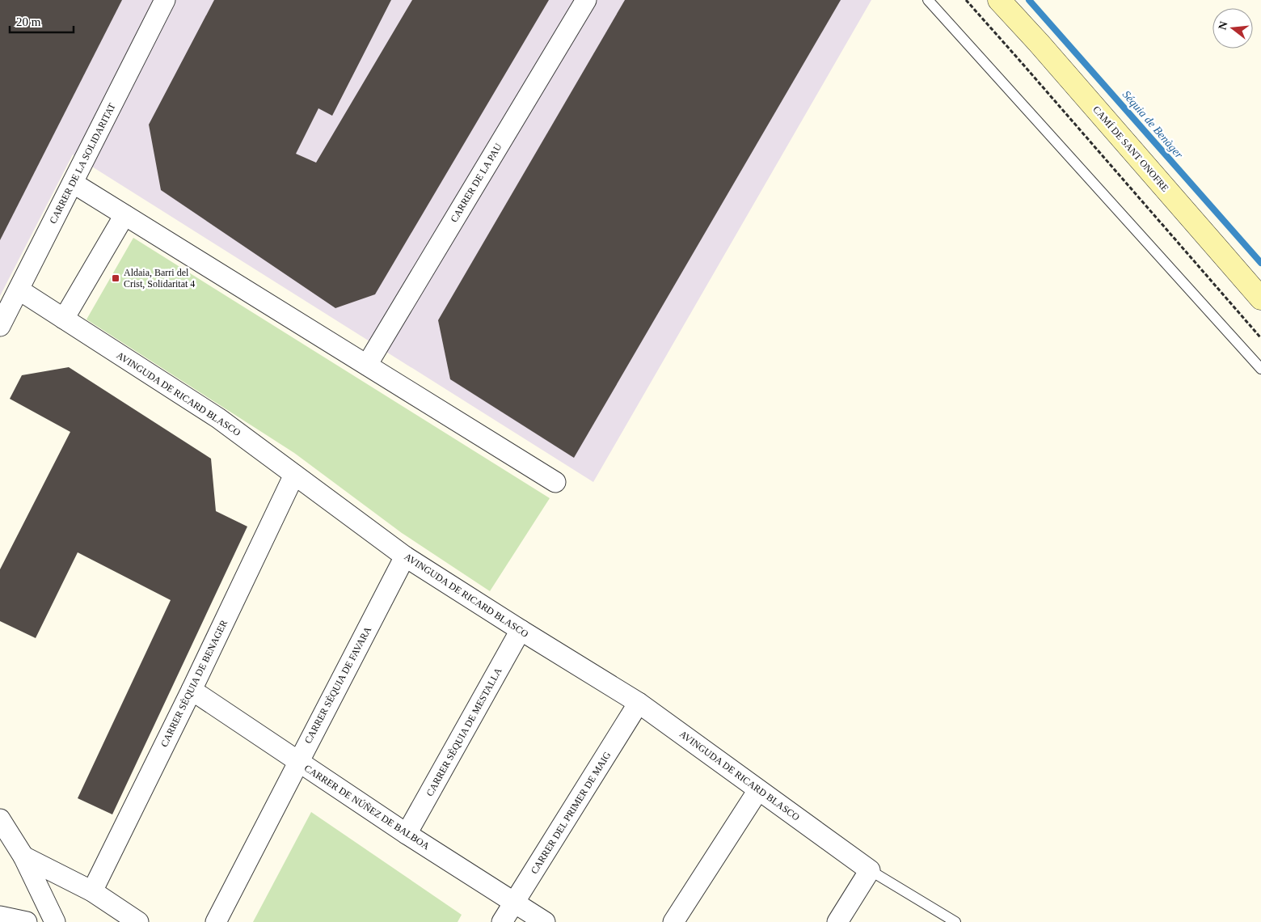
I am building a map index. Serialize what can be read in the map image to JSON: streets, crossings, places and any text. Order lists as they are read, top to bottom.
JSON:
{
  "streets": {
    "main road": ["CAMÍ DE SANT ONOFRE"],
    "street": [
      "CARRER DE LA SOLIDARITAT",
      "CARRER DE LA PAU",
      "AVINGUDA DE RICARD BLASCO",
      "CARRER SÈQUIA DE BENAGER",
      "CARRER SÈQUIA DE FAVARA",
      "CARRER SÈQUIA DE MESTALLA",
      "CARRER DE NÚÑEZ DE BALBOA",
      "CARRER DEL PRIMER DE MAIG"
    ]
  },
  "crossings": [
    ["CARRER DE LA SOLIDARITAT", "AVINGUDA DE RICARD BLASCO"],
    ["AVINGUDA DE RICARD BLASCO", "CARRER SÈQUIA DE BENAGER"],
    ["AVINGUDA DE RICARD BLASCO", "CARRER SÈQUIA DE FAVARA"],
    ["AVINGUDA DE RICARD BLASCO", "CARRER SÈQUIA DE MESTALLA"],
    ["AVINGUDA DE RICARD BLASCO", "CARRER DEL PRIMER DE MAIG"],
    ["CARRER SÈQUIA DE BENAGER", "CARRER DE NÚÑEZ DE BALBOA"],
    ["CARRER SÈQUIA DE FAVARA", "CARRER DE NÚÑEZ DE BALBOA"],
    ["CARRER SÈQUIA DE MESTALLA", "CARRER DE NÚÑEZ DE BALBOA"],
    ["CARRER DE NÚÑEZ DE BALBOA", "CARRER DEL PRIMER DE MAIG"]
  ],
  "water": ["Séquia de Benàger"],
  "places": {
    "transit": ["Aldaia, Barri del Crist, Solidaritat 4"]
  },
  "scale_bar": "20 m",
  "north": "left"
}
